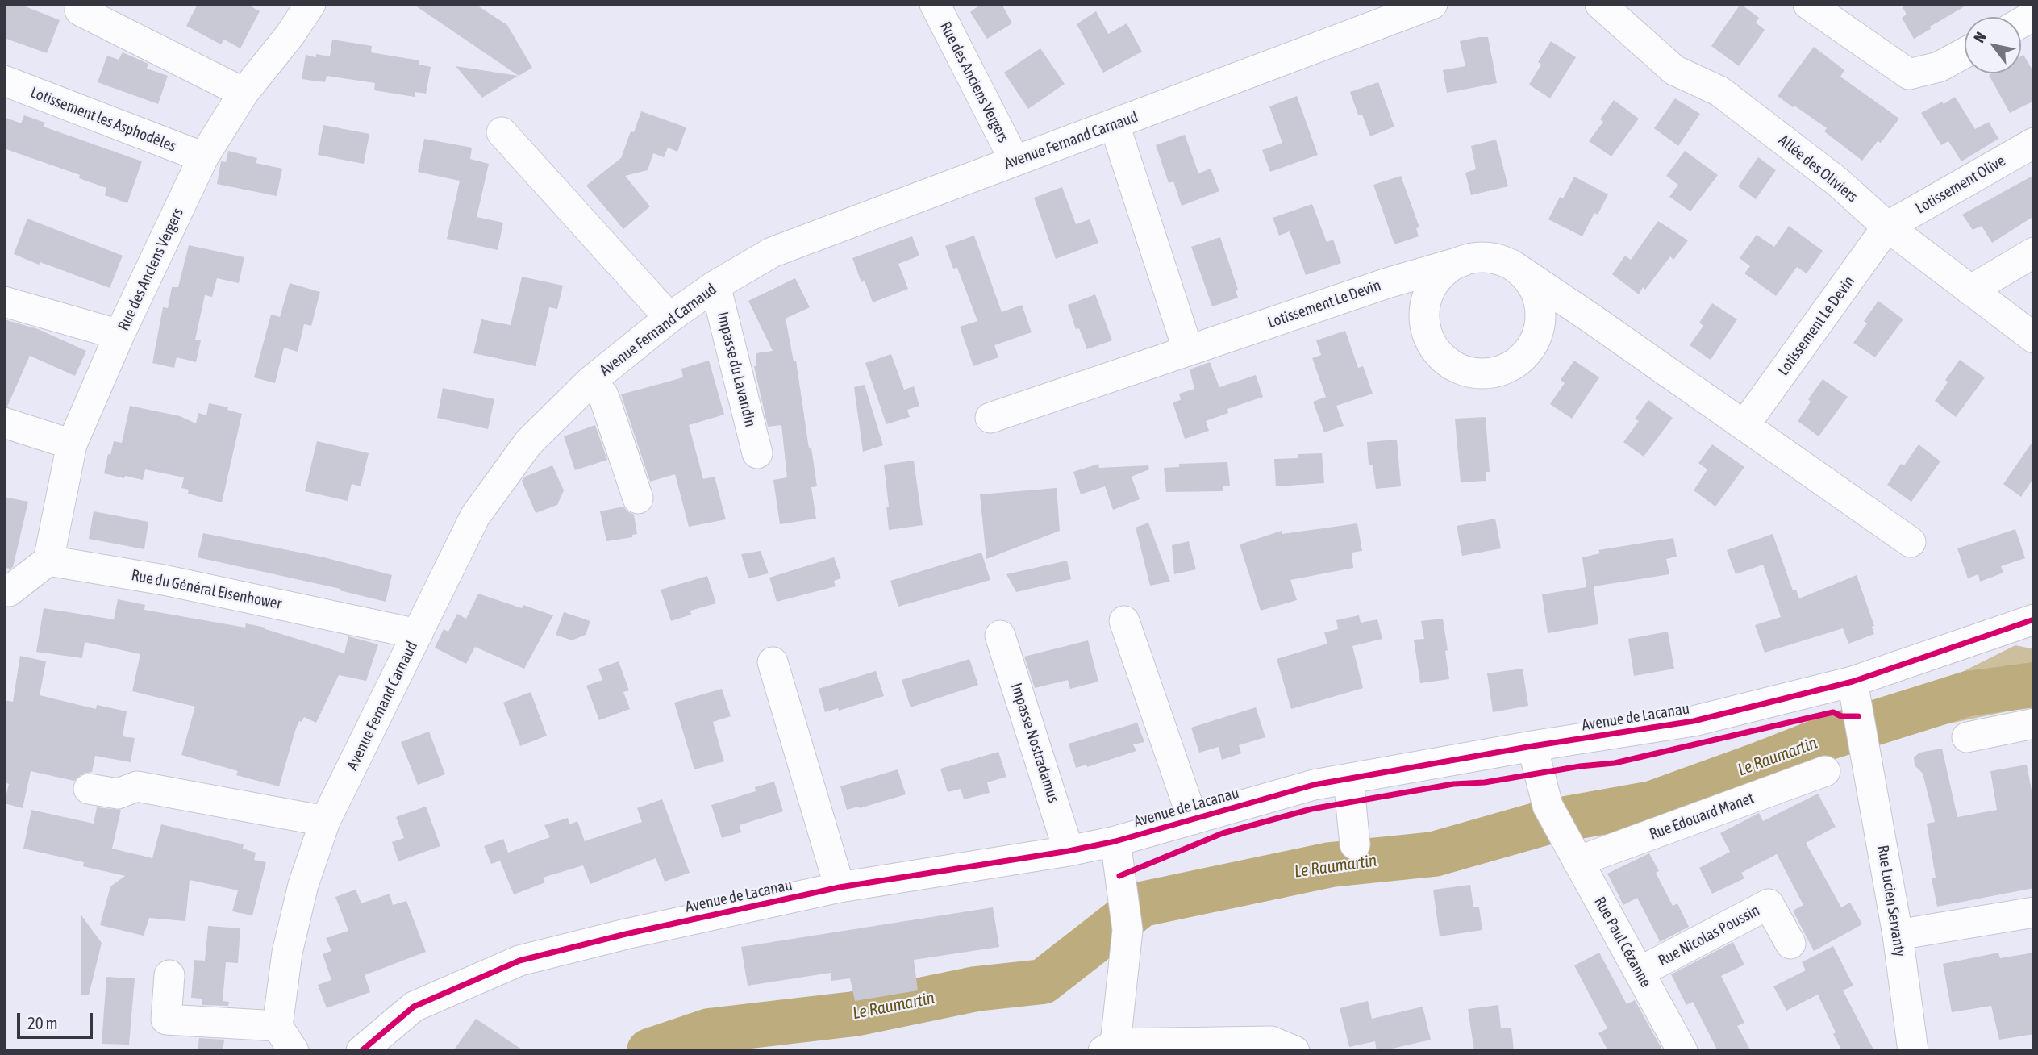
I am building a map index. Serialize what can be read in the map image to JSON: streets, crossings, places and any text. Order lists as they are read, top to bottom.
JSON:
{
  "streets": {
    "street": [
      "Rue des Anciens Vergers",
      "Lotissement les Asphodèles",
      "Avenue Fernand Carnaud",
      "Allée des Oliviers",
      "Lotissement Olive",
      "Lotissement Le Devin",
      "Impasse du Lavandin",
      "Rue du Général Eisenhower",
      "Avenue de Lacanau",
      "Impasse Nostradamus",
      "Rue Edouard Manet",
      "Rue Lucien Servanty",
      "Rue Nicolas Poussin",
      "Rue Paul Cézanne"
    ]
  },
  "crossings": [
    ["Rue des Anciens Vergers", "Lotissement les Asphodèles"],
    ["Rue des Anciens Vergers", "Avenue Fernand Carnaud"],
    ["Rue des Anciens Vergers", "Rue du Général Eisenhower"],
    ["Avenue Fernand Carnaud", "Impasse du Lavandin"],
    ["Avenue Fernand Carnaud", "Rue du Général Eisenhower"],
    ["Allée des Oliviers", "Lotissement Olive"],
    ["Allée des Oliviers", "Lotissement Le Devin"],
    ["Lotissement Olive", "Lotissement Le Devin"],
    ["Avenue de Lacanau", "Impasse Nostradamus"],
    ["Avenue de Lacanau", "Rue Lucien Servanty"],
    ["Avenue de Lacanau", "Rue Paul Cézanne"],
    ["Rue Edouard Manet", "Rue Paul Cézanne"],
    ["Rue Nicolas Poussin", "Rue Paul Cézanne"]
  ],
  "water": ["Le Raumartin"],
  "scale_bar": "20 m",
  "north": "top left"
}
